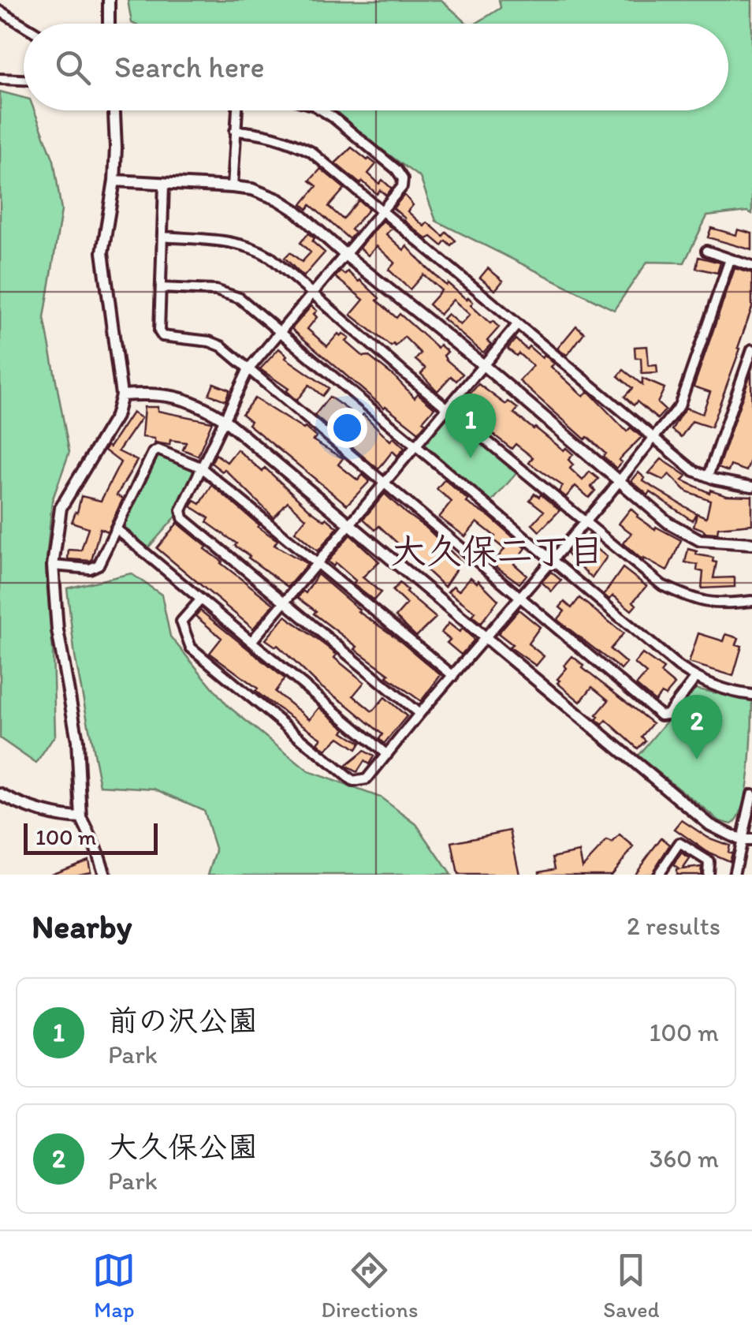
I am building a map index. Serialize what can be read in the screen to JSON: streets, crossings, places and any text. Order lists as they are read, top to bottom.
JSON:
{
  "districts": ["大久保二丁目"],
  "scale_bar": "100 m",
  "page": {
    "search": "Search here",
    "pins": ["1", "2"],
    "scale": "100 m",
    "heading": ["Nearby", "2 results"],
    "list": [
      {
        "mark": "1",
        "name": "前の沢公園",
        "note": "Park",
        "value": "100 m"
      },
      {
        "mark": "2",
        "name": "大久保公園",
        "note": "Park",
        "value": "360 m"
      }
    ],
    "nav": ["Map", "Directions", "Saved"]
  }
}
